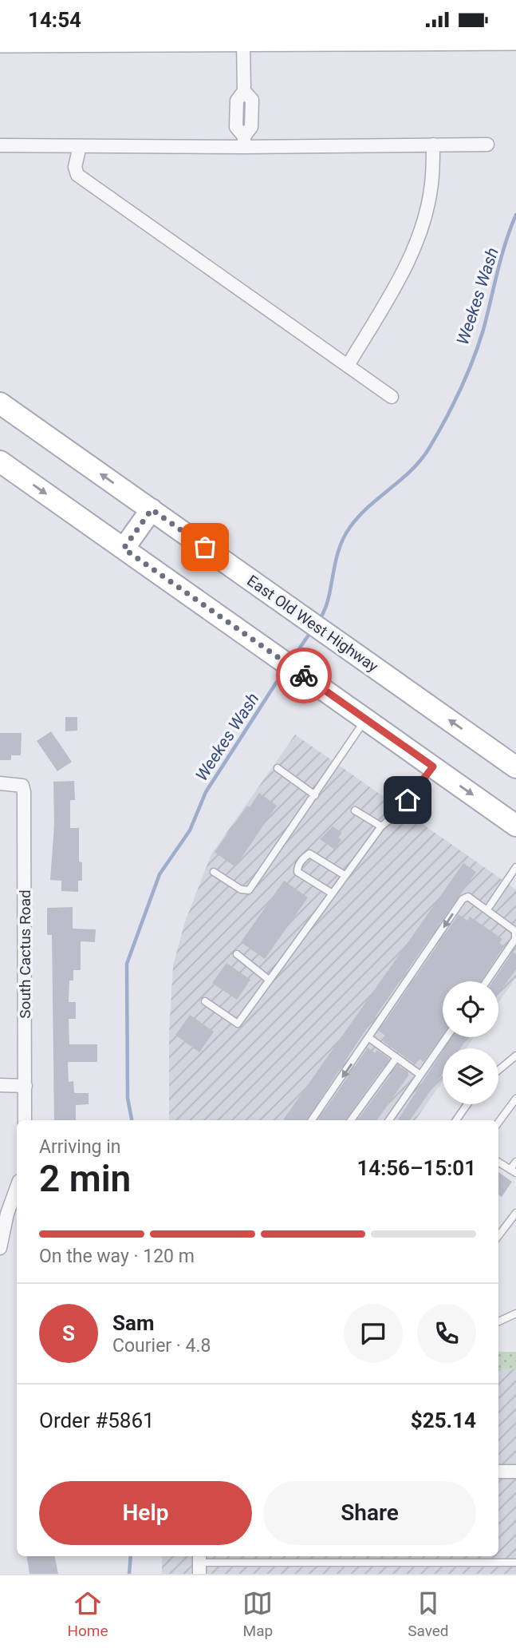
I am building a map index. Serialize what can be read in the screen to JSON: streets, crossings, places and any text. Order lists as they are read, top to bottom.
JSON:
{
  "streets": {
    "main road": ["East Old West Highway"],
    "street": ["South Cactus Road"]
  },
  "water": ["Weekes Wash"],
  "page": {
    "status": "14:54",
    "heading": ["2 min", "Arriving in", "14:56–15:01"],
    "panel": [
      "Sam",
      "Courier · 4.8",
      "Order #5861",
      "$25.14"
    ],
    "bar": "On the way · 120 m",
    "round": "S",
    "buttons": ["Help", "Share"],
    "tabs": ["Home", "Map", "Saved"]
  }
}
